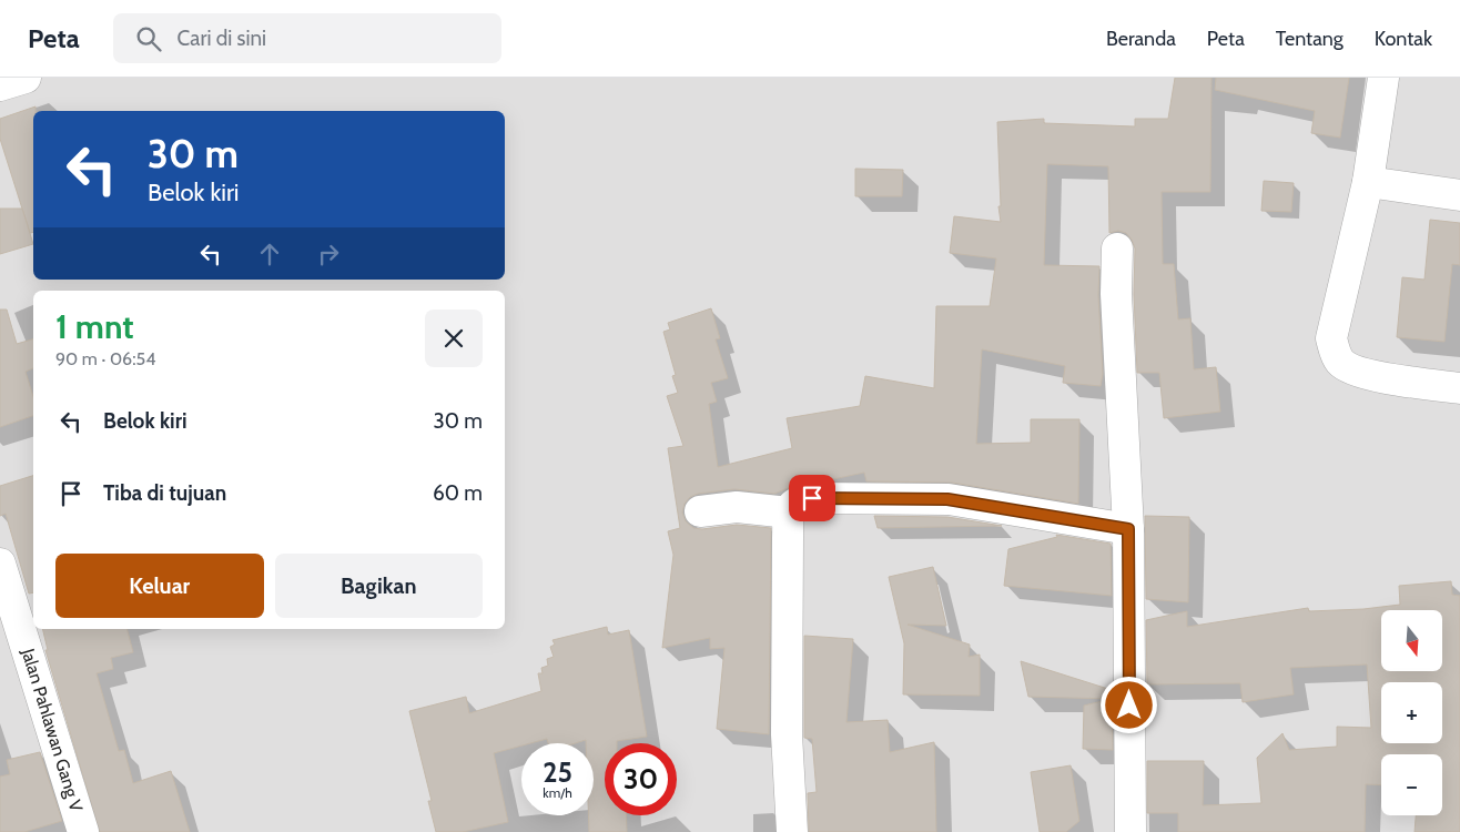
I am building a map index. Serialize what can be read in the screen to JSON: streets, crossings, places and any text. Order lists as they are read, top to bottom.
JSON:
{
  "streets": {
    "street": ["Jalan Pahlawan Gang V"]
  },
  "north": "bottom",
  "page": {
    "header": "Peta",
    "search": "Cari di sini",
    "nav": [
      "Beranda",
      "Peta",
      "Tentang",
      "Kontak"
    ],
    "turn": ["30 m", "Belok kiri"],
    "heading": ["1 mnt", "90 m · 06:54"],
    "list": [
      {
        "name": "Belok kiri",
        "value": "30 m"
      },
      {
        "name": "Tiba di tujuan",
        "value": "60 m"
      }
    ],
    "buttons": ["Keluar", "Bagikan"],
    "map_buttons": ["+", "−"],
    "speed": "25 km/h",
    "limit": "30"
  }
}
